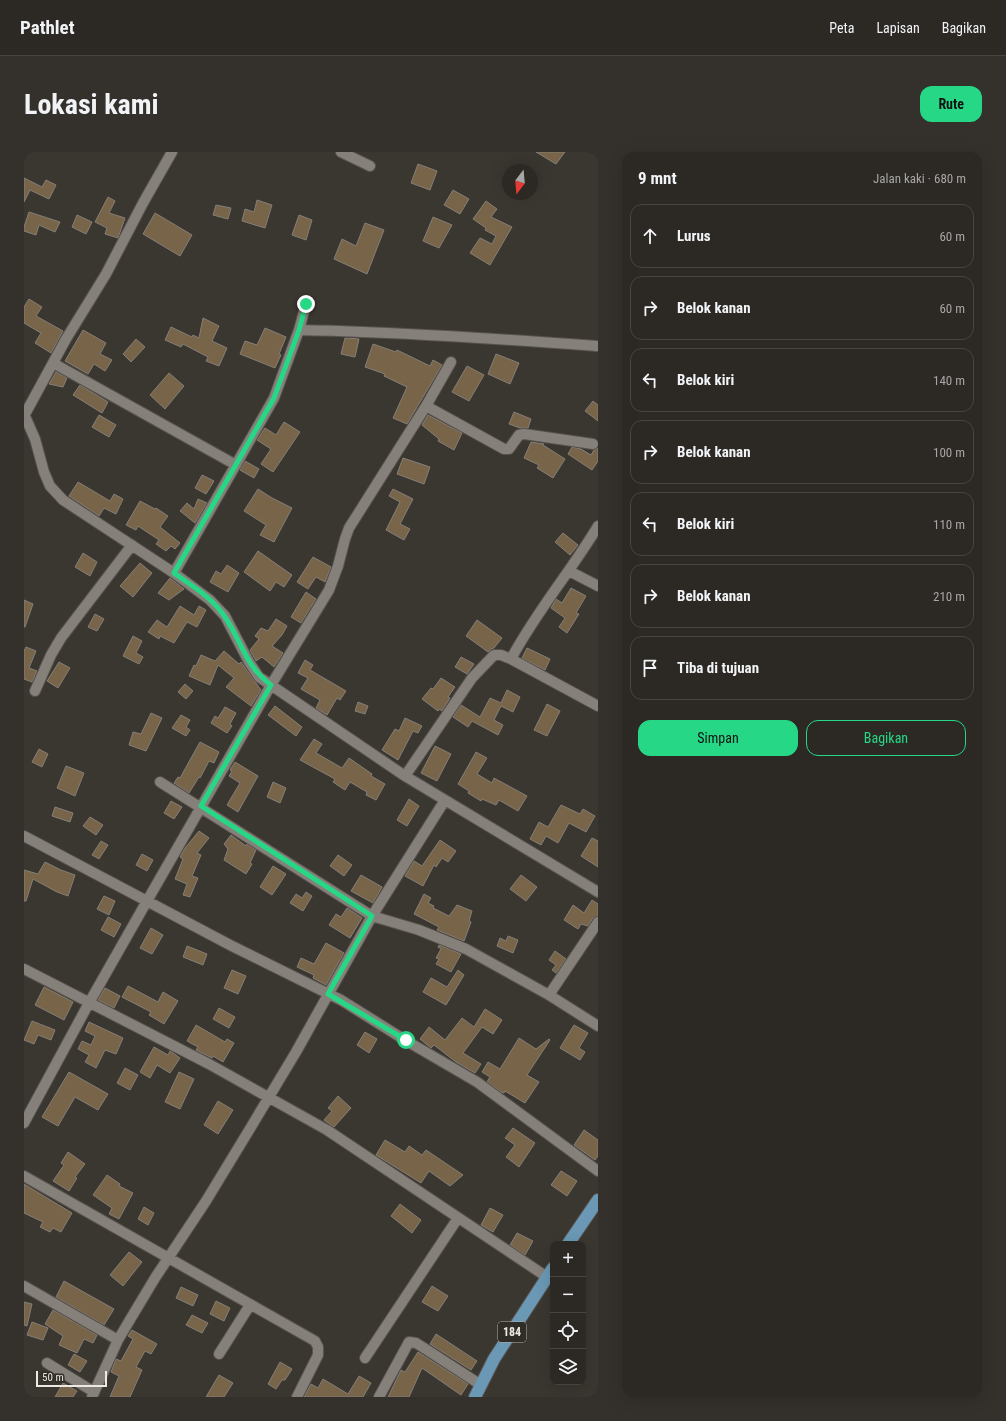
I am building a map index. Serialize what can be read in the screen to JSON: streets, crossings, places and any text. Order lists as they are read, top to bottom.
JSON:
{
  "streets": {
    "main road": ["184"]
  },
  "scale_bar": "50 m",
  "north": "bottom",
  "page": {
    "header": "Pathlet",
    "nav": ["Peta", "Lapisan", "Bagikan"],
    "buttons": [
      "Rute",
      ["Simpan", "Bagikan"]
    ],
    "title": "Lokasi kami",
    "heading": ["9 mnt", "Jalan kaki · 680 m"],
    "list": [
      ["Lurus", "60 m"],
      ["Belok kanan", "60 m"],
      ["Belok kiri", "140 m"],
      ["Belok kanan", "100 m"],
      ["Belok kiri", "110 m"],
      ["Belok kanan", "210 m"],
      "Tiba di tujuan"
    ],
    "map_buttons": ["+", "−"],
    "scale": "50 m"
  }
}
